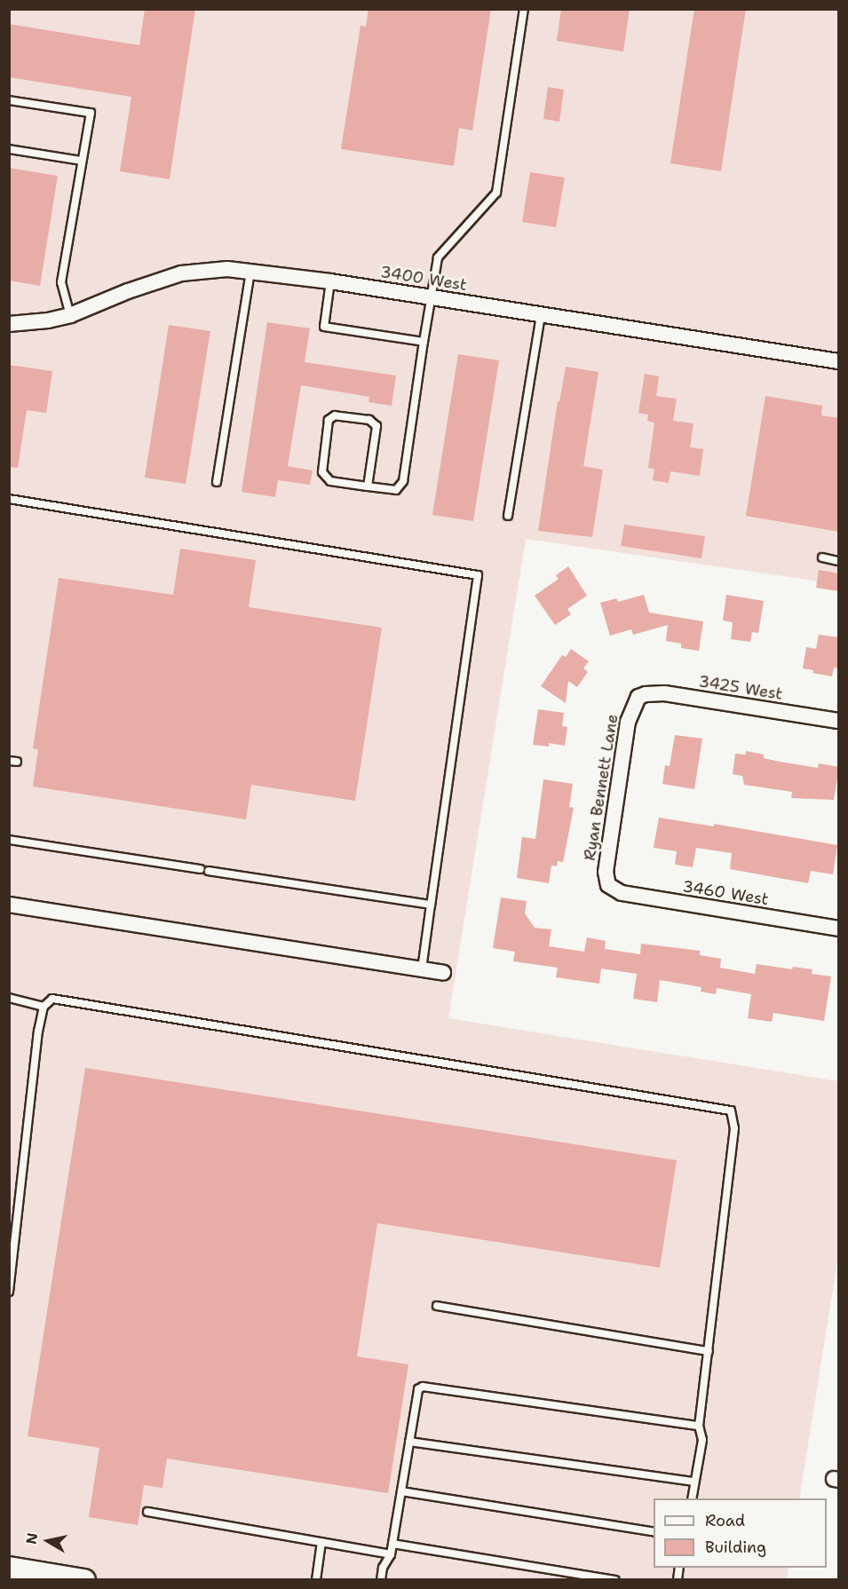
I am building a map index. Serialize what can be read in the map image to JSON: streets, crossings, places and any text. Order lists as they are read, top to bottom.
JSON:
{
  "streets": {
    "street": [
      "3400 West",
      "3425 West",
      "Ryan Bennett Lane",
      "3460 West"
    ]
  },
  "crossings": [
    ["3425 West", "Ryan Bennett Lane"],
    ["Ryan Bennett Lane", "3460 West"]
  ],
  "legend": ["Road", "Building"],
  "north": "left"
}
